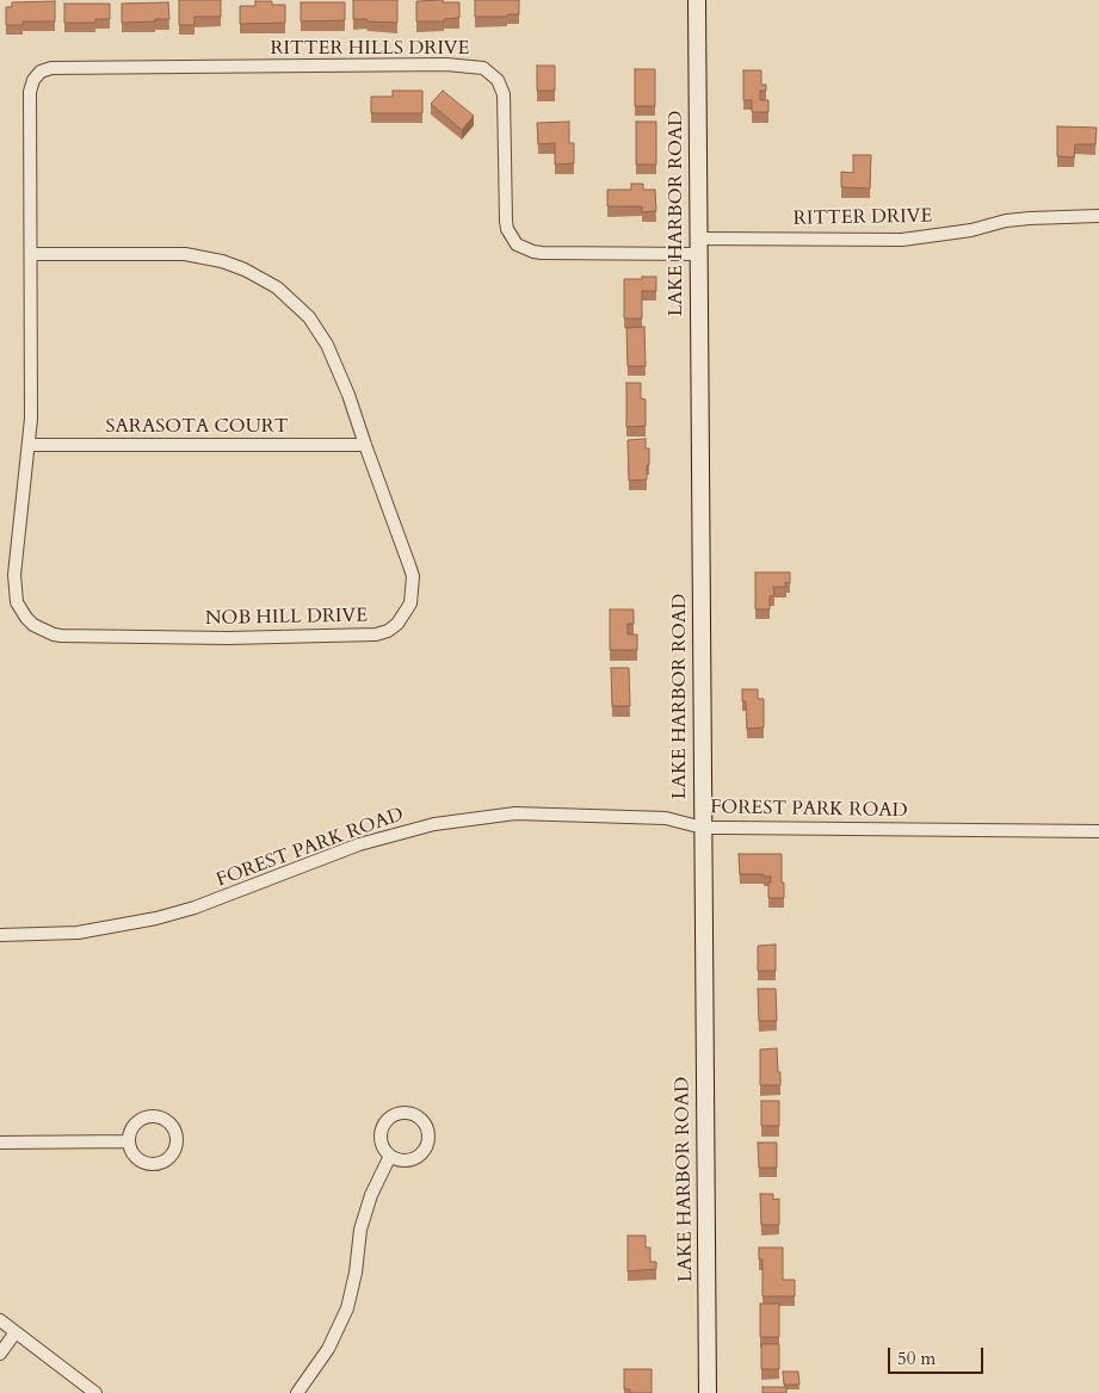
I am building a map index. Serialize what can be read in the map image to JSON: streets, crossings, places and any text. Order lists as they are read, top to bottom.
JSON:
{
  "streets": {
    "street": [
      "RITTER HILLS DRIVE",
      "LAKE HARBOR ROAD",
      "RITTER DRIVE",
      "SARASOTA COURT",
      "NOB HILL DRIVE",
      "FOREST PARK ROAD"
    ]
  },
  "crossings": [
    ["RITTER HILLS DRIVE", "LAKE HARBOR ROAD"],
    ["RITTER HILLS DRIVE", "RITTER DRIVE"],
    ["RITTER HILLS DRIVE", "NOB HILL DRIVE"],
    ["LAKE HARBOR ROAD", "RITTER DRIVE"],
    ["LAKE HARBOR ROAD", "FOREST PARK ROAD"],
    ["SARASOTA COURT", "NOB HILL DRIVE"]
  ],
  "scale_bar": "50 m"
}
